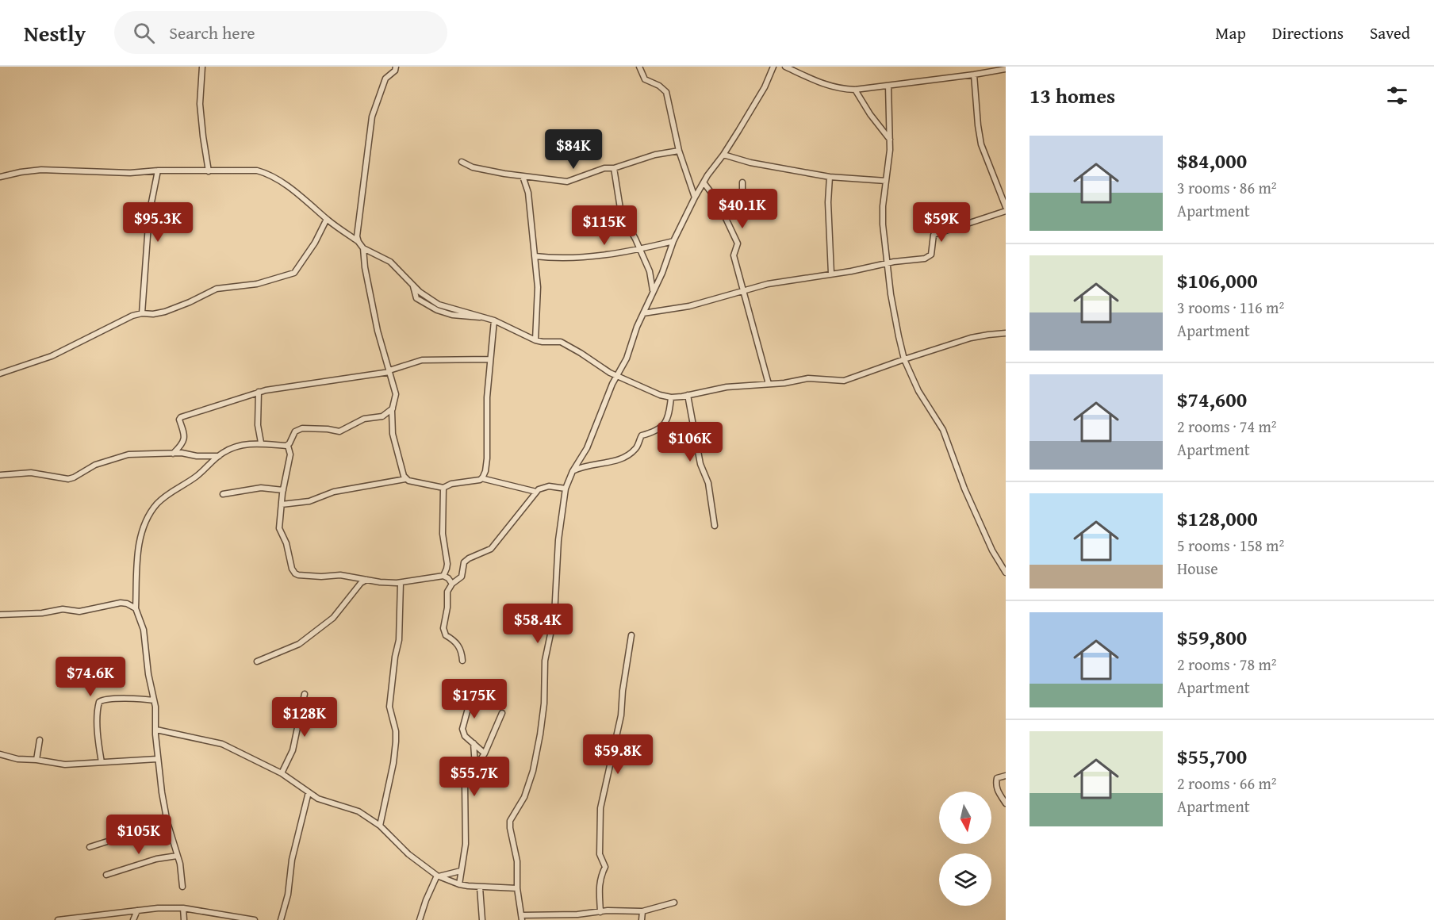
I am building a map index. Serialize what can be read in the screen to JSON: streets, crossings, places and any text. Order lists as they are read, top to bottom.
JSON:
{
  "north": "bottom",
  "page": {
    "header": "Nestly",
    "search": "Search here",
    "nav": ["Map", "Directions", "Saved"],
    "heading": "13 homes",
    "list": [
      {
        "name": "$84,000",
        "note": "3 rooms · 86 m² · Apartment"
      },
      {
        "name": "$106,000",
        "note": "3 rooms · 116 m² · Apartment"
      },
      {
        "name": "$74,600",
        "note": "2 rooms · 74 m² · Apartment"
      },
      {
        "name": "$128,000",
        "note": "5 rooms · 158 m² · House"
      },
      {
        "name": "$59,800",
        "note": "2 rooms · 78 m² · Apartment"
      },
      {
        "name": "$55,700",
        "note": "2 rooms · 66 m² · Apartment"
      }
    ],
    "price": [
      "$84K",
      "$40.1K",
      "$95.3K",
      "$59K",
      "$115K",
      "$106K",
      "$58.4K",
      "$74.6K",
      "$175K",
      "$128K",
      "$59.8K",
      "$55.7K",
      "$105K"
    ]
  }
}
